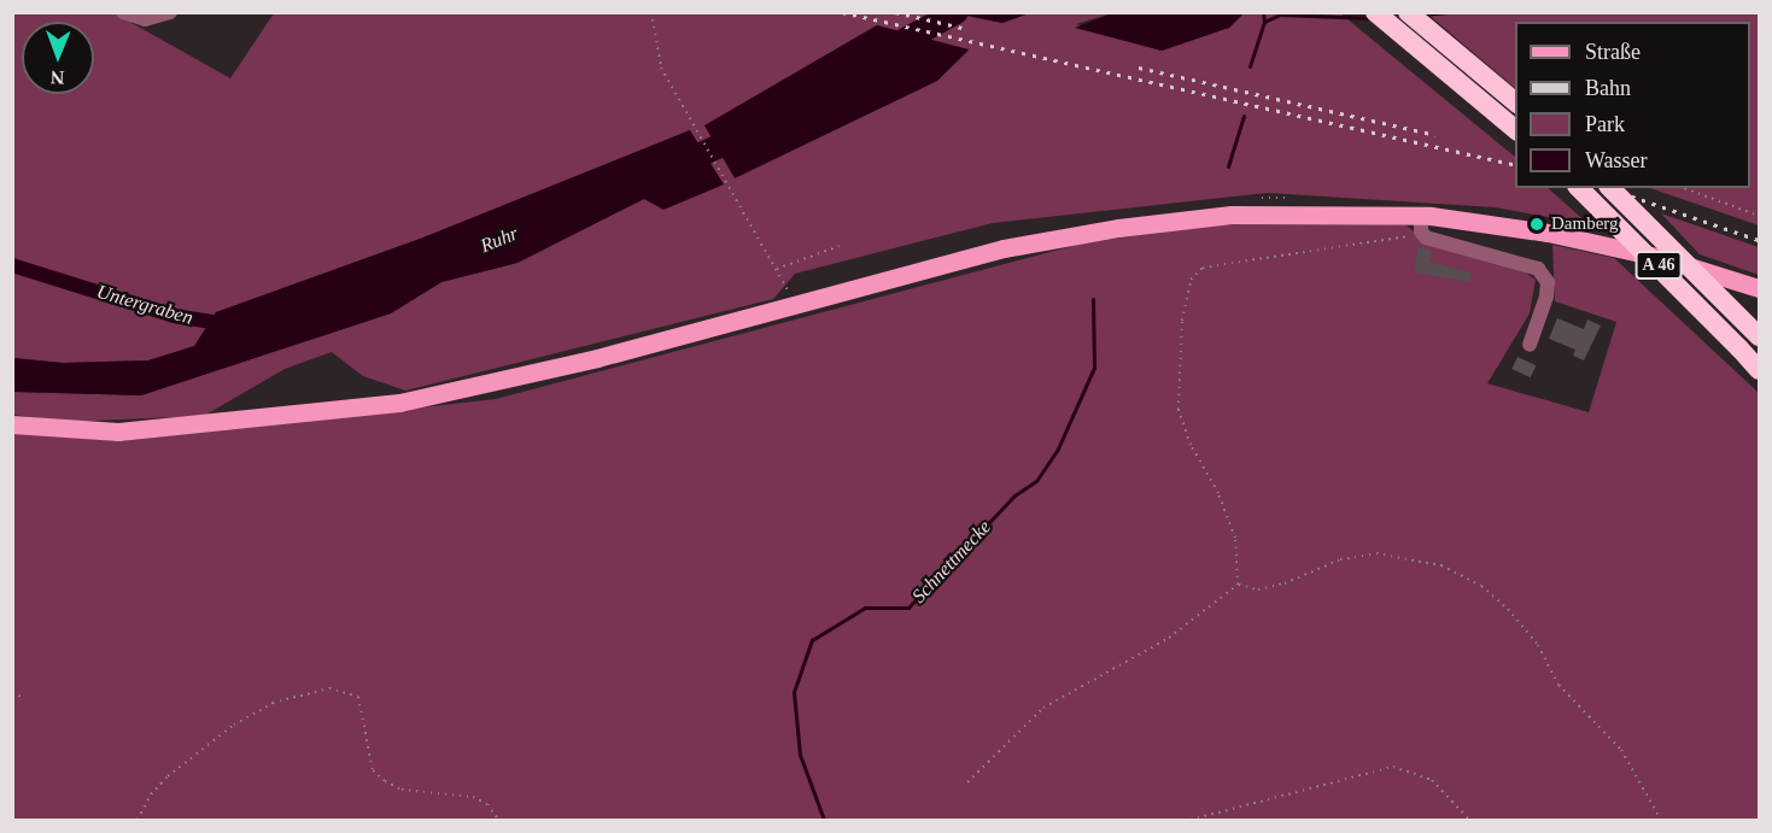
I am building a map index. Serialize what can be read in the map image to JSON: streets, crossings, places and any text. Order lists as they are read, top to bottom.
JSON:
{
  "streets": {
    "highway": ["A 46"]
  },
  "water": ["Ruhr", "Untergraben", "Schnettmecke"],
  "places": ["Damberg"],
  "legend": [
    "Straße",
    "Bahn",
    "Park",
    "Wasser"
  ],
  "north": "bottom"
}
